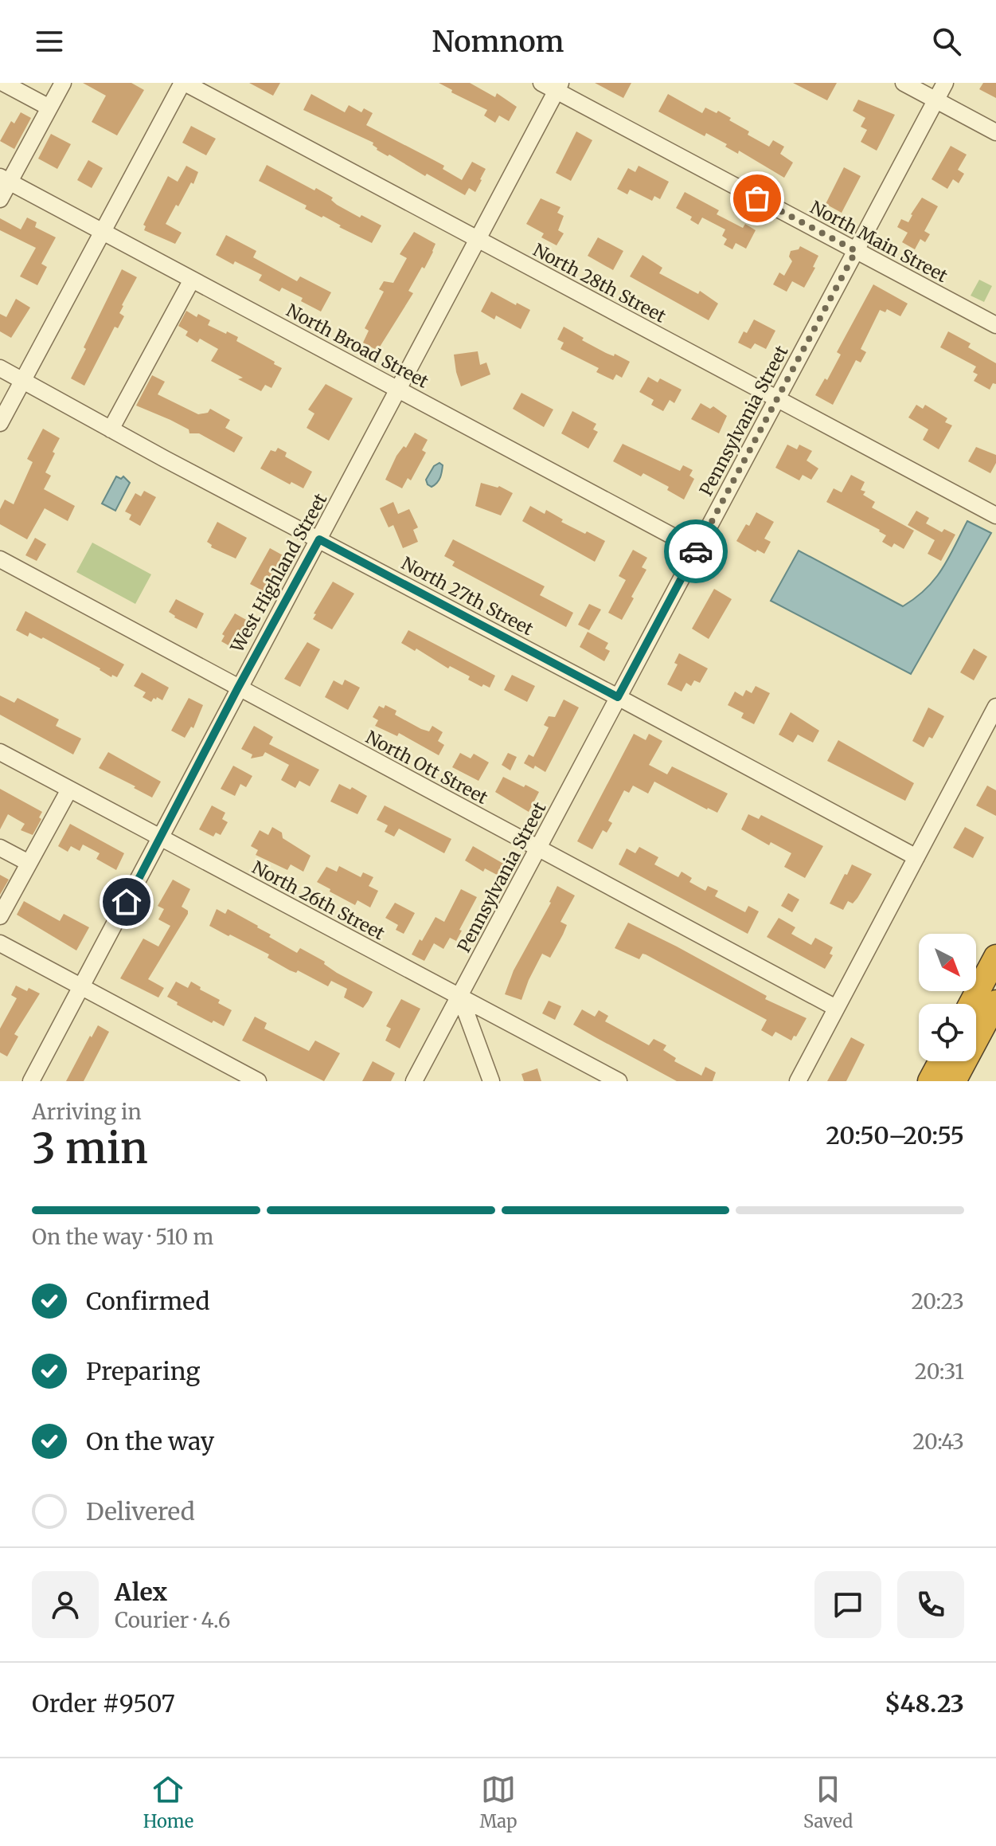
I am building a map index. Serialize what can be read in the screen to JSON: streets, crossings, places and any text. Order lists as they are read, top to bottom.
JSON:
{
  "streets": {
    "street": [
      "North Main Street",
      "North 28th Street",
      "North Broad Street",
      "Pennsylvania Street",
      "West Highland Street",
      "North 27th Street",
      "North Ott Street",
      "North 26th Street"
    ]
  },
  "crossings": [
    ["North Main Street", "Pennsylvania Street"],
    ["North Main Street", "West Highland Street"],
    ["North 28th Street", "Pennsylvania Street"],
    ["North 28th Street", "West Highland Street"],
    ["North Broad Street", "Pennsylvania Street"],
    ["North Broad Street", "West Highland Street"],
    ["Pennsylvania Street", "North 27th Street"],
    ["Pennsylvania Street", "North Ott Street"],
    ["Pennsylvania Street", "North 26th Street"],
    ["West Highland Street", "North 27th Street"],
    ["West Highland Street", "North Ott Street"],
    ["West Highland Street", "North 26th Street"]
  ],
  "north": "bottom right",
  "page": {
    "header": "Nomnom",
    "heading": ["3 min", "Arriving in", "20:50–20:55"],
    "panel": [
      "Alex",
      "Courier · 4.6",
      "Order #9507",
      "$48.23"
    ],
    "bar": "On the way · 510 m",
    "list": [
      ["Confirmed", "20:23"],
      ["Preparing", "20:31"],
      ["On the way", "20:43"],
      "Delivered"
    ],
    "tabs": ["Home", "Map", "Saved"]
  }
}
